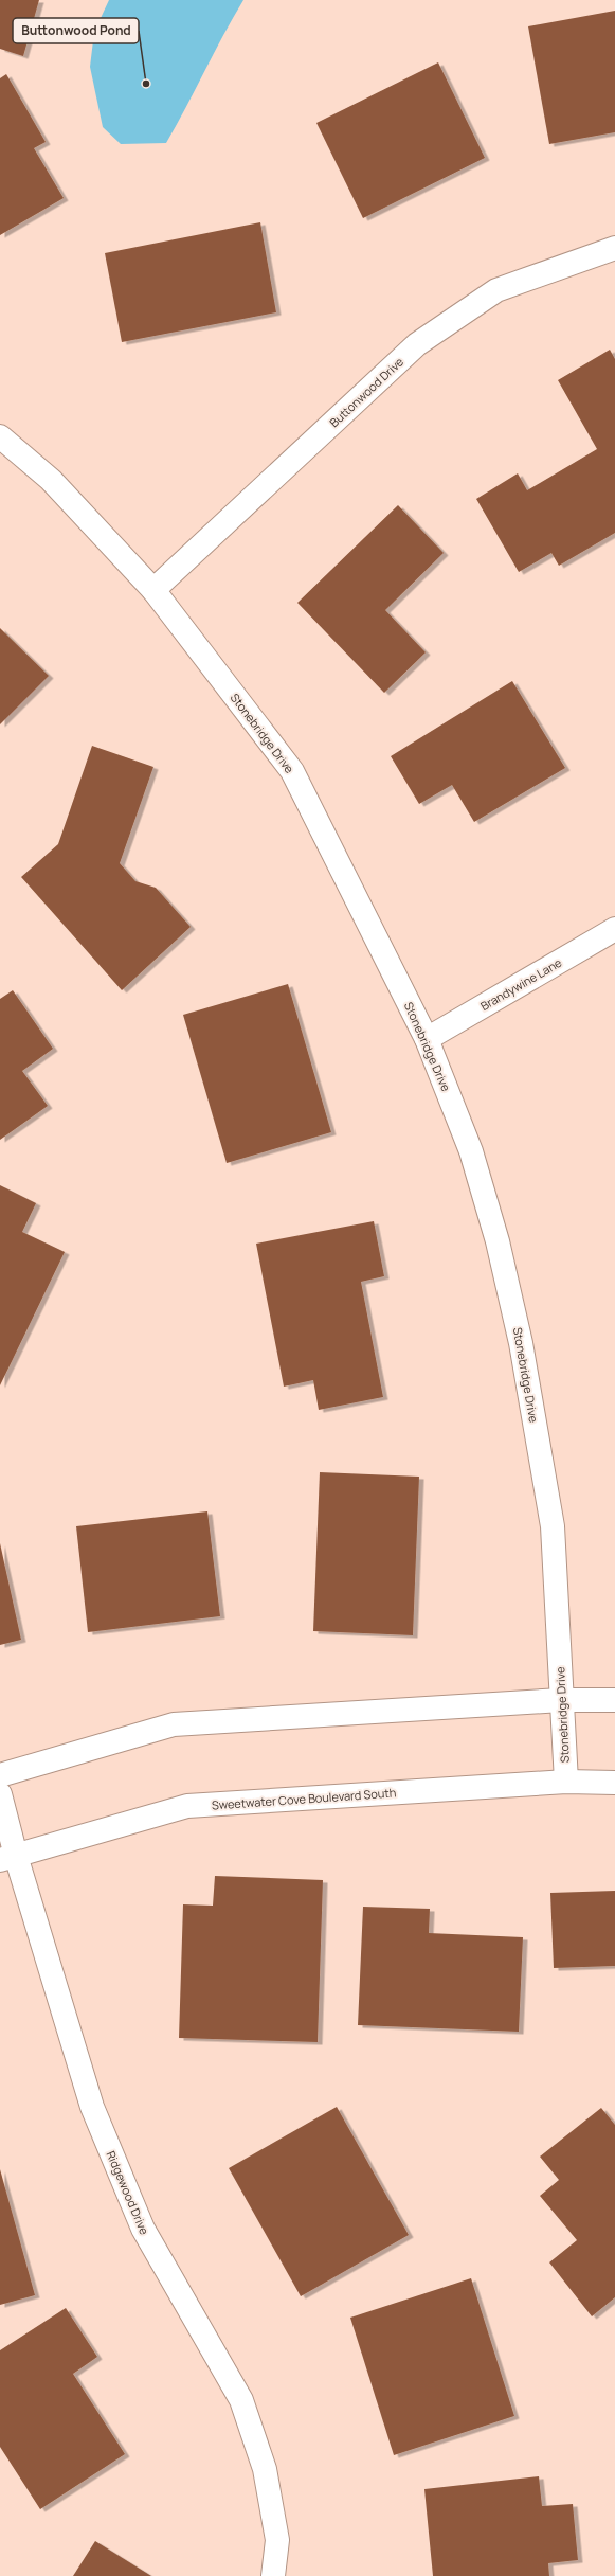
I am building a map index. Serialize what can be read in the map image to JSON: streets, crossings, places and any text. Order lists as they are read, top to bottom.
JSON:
{
  "streets": {
    "street": [
      "Buttonwood Drive",
      "Stonebridge Drive",
      "Brandywine Lane",
      "Sweetwater Cove Boulevard South",
      "Ridgewood Drive"
    ]
  },
  "crossings": [
    ["Buttonwood Drive", "Stonebridge Drive"],
    ["Stonebridge Drive", "Brandywine Lane"],
    ["Stonebridge Drive", "Sweetwater Cove Boulevard South"],
    ["Sweetwater Cove Boulevard South", "Ridgewood Drive"]
  ],
  "places": ["Buttonwood Pond"]
}
